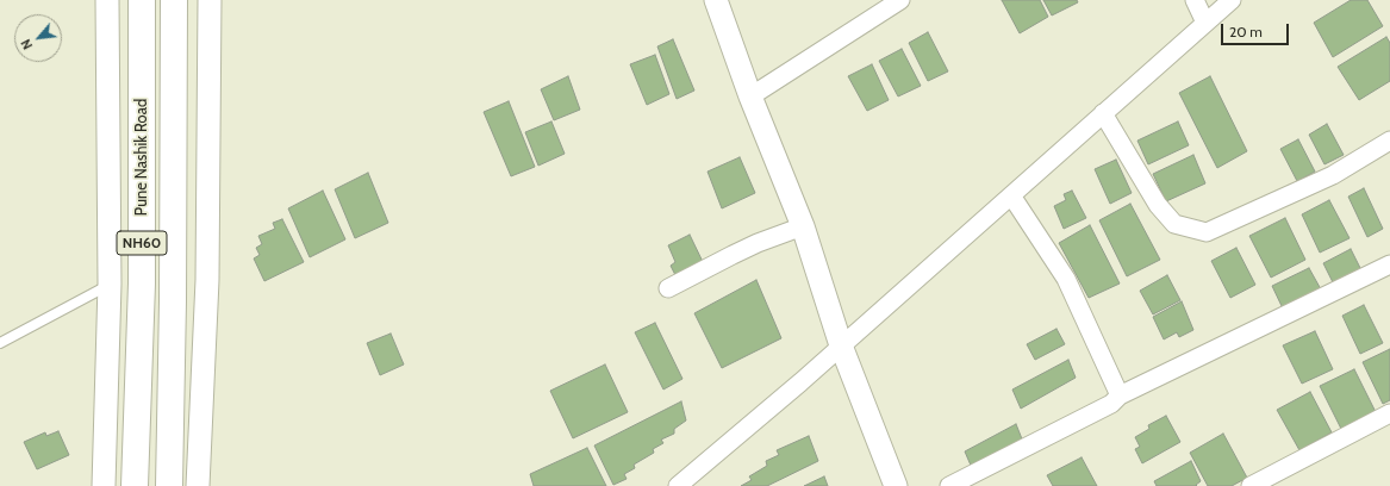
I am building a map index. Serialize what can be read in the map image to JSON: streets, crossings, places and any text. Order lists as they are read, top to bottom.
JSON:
{
  "streets": {
    "highway": ["Pune Nashik Road", "NH60"]
  },
  "scale_bar": "20 m",
  "north": "bottom left"
}
